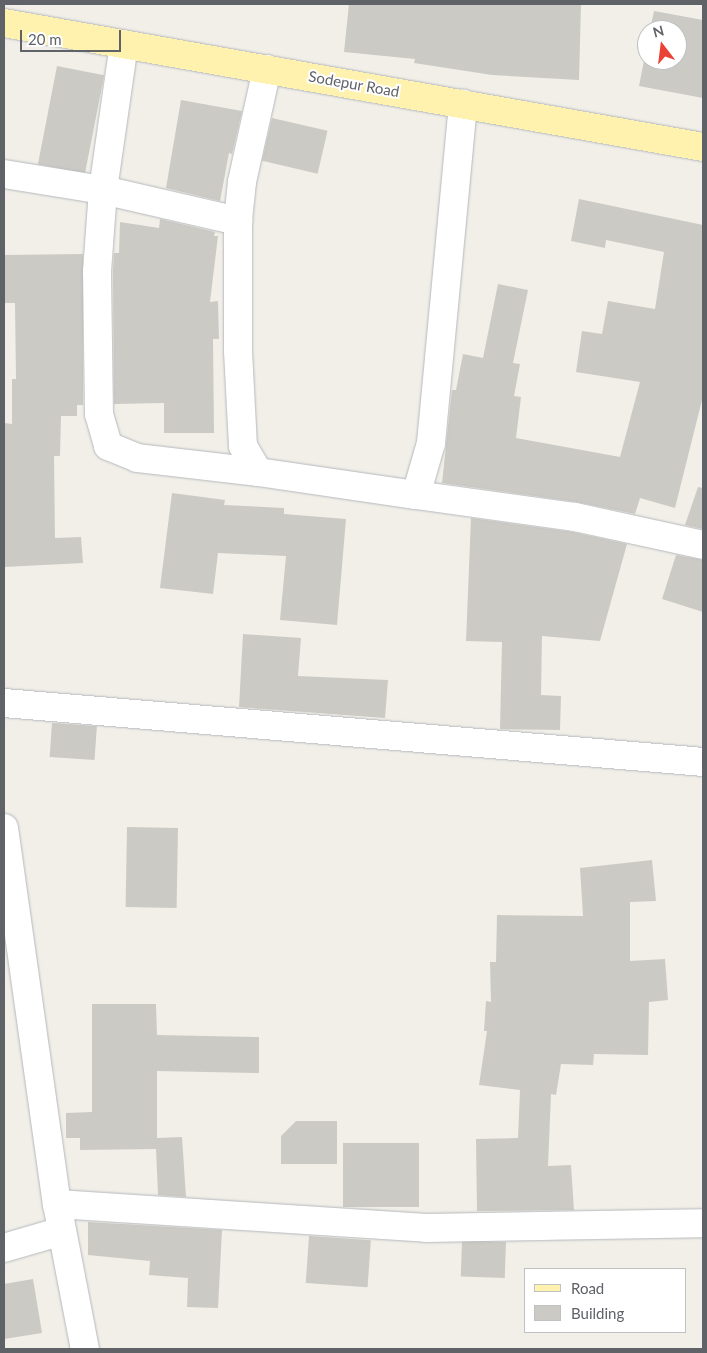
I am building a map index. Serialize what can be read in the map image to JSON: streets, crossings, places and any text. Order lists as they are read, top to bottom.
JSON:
{
  "streets": {
    "main road": ["Sodepur Road"]
  },
  "legend": ["Road", "Building"],
  "scale_bar": "20 m",
  "north": "top"
}
